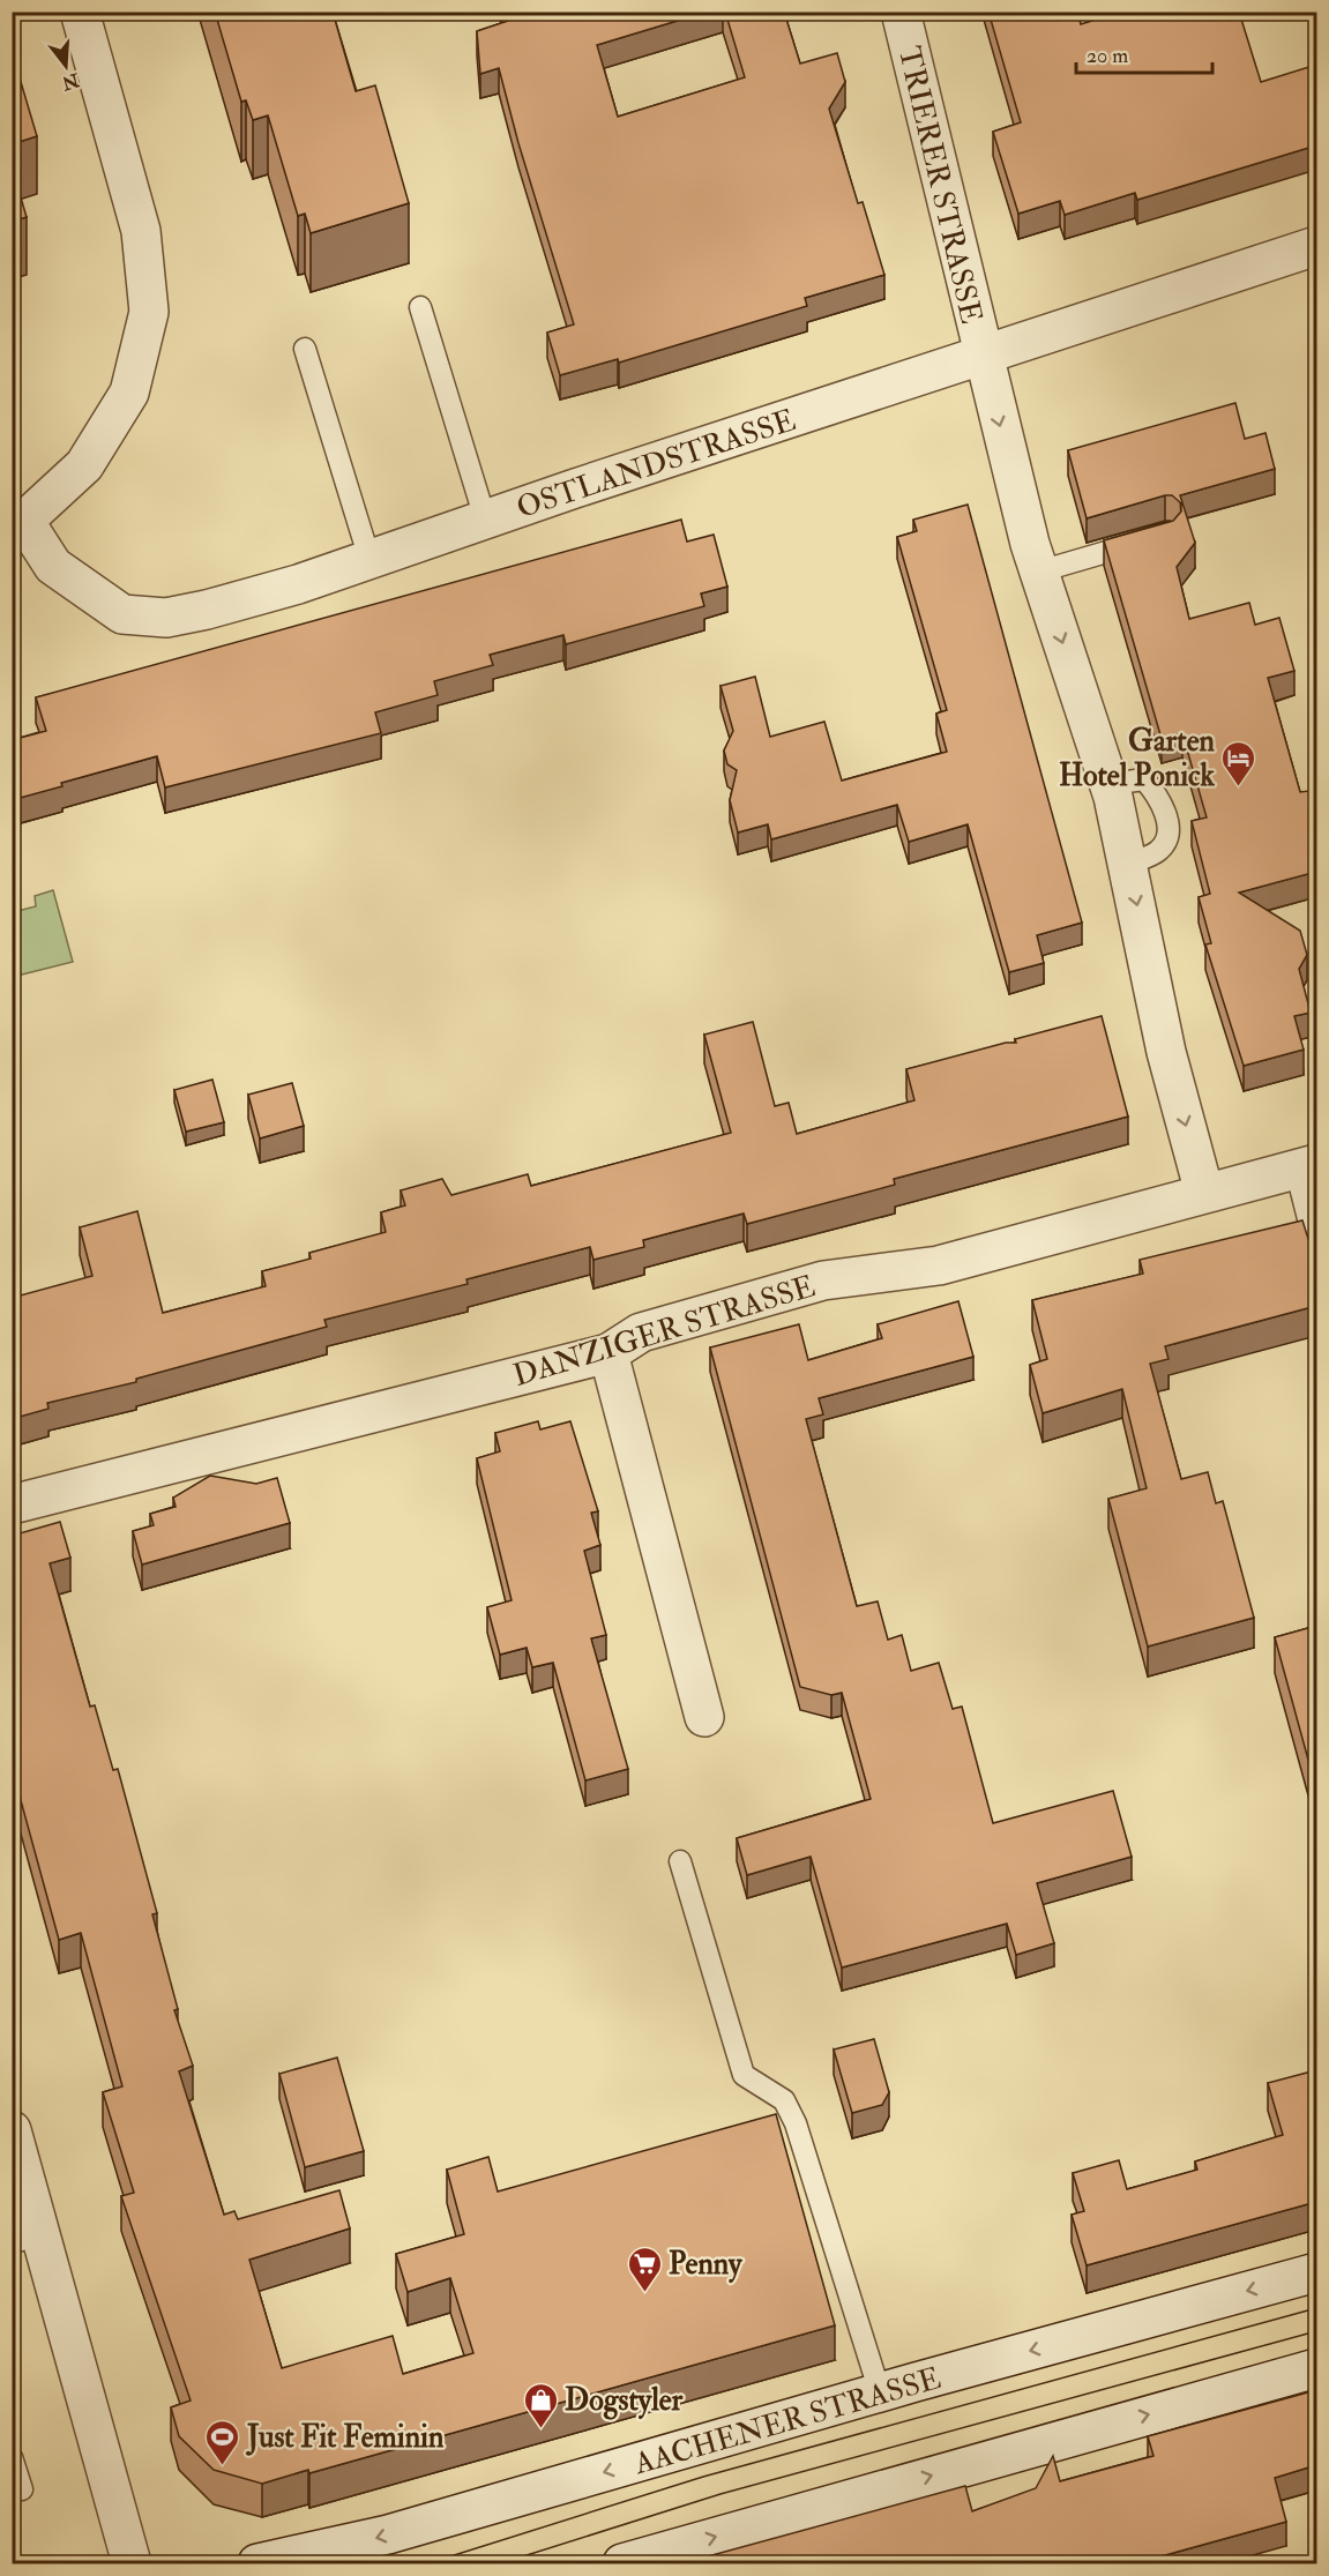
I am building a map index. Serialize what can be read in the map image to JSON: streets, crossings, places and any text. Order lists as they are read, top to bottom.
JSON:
{
  "streets": {
    "street": [
      "TRIERER STRASSE",
      "OSTLANDSTRASSE",
      "DANZIGER STRASSE",
      "AACHENER STRASSE"
    ]
  },
  "crossings": [
    ["TRIERER STRASSE", "OSTLANDSTRASSE"],
    ["TRIERER STRASSE", "DANZIGER STRASSE"]
  ],
  "one_way": ["TRIERER STRASSE"],
  "places": {
    "hotel": ["Garten Hotel Ponick"],
    "supermarket": ["Penny"],
    "shop": ["Dogstyler"],
    "sports": ["Just Fit Feminin"]
  },
  "scale_bar": "20 m",
  "north": "bottom"
}
